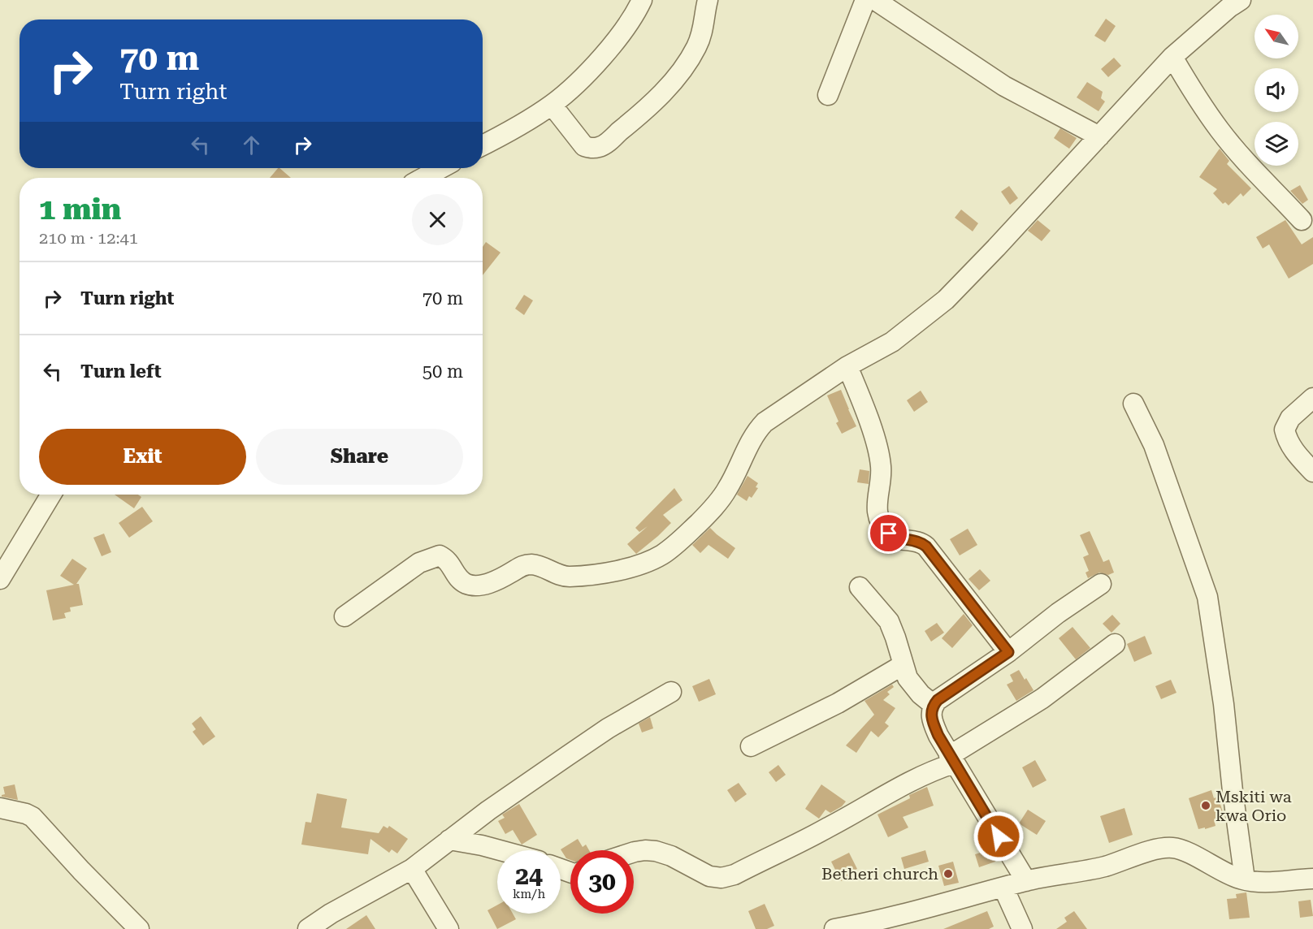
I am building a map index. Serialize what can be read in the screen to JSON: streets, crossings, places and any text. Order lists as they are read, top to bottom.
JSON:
{
  "places": ["Mskiti wa kwa Orio", "Betheri church"],
  "north": "top left",
  "page": {
    "turn": ["70 m", "Turn right"],
    "heading": ["1 min", "210 m · 12:41"],
    "list": [
      {
        "name": "Turn right",
        "value": "70 m"
      },
      {
        "name": "Turn left",
        "value": "50 m"
      }
    ],
    "buttons": ["Exit", "Share"],
    "speed": "24 km/h",
    "limit": "30"
  }
}
